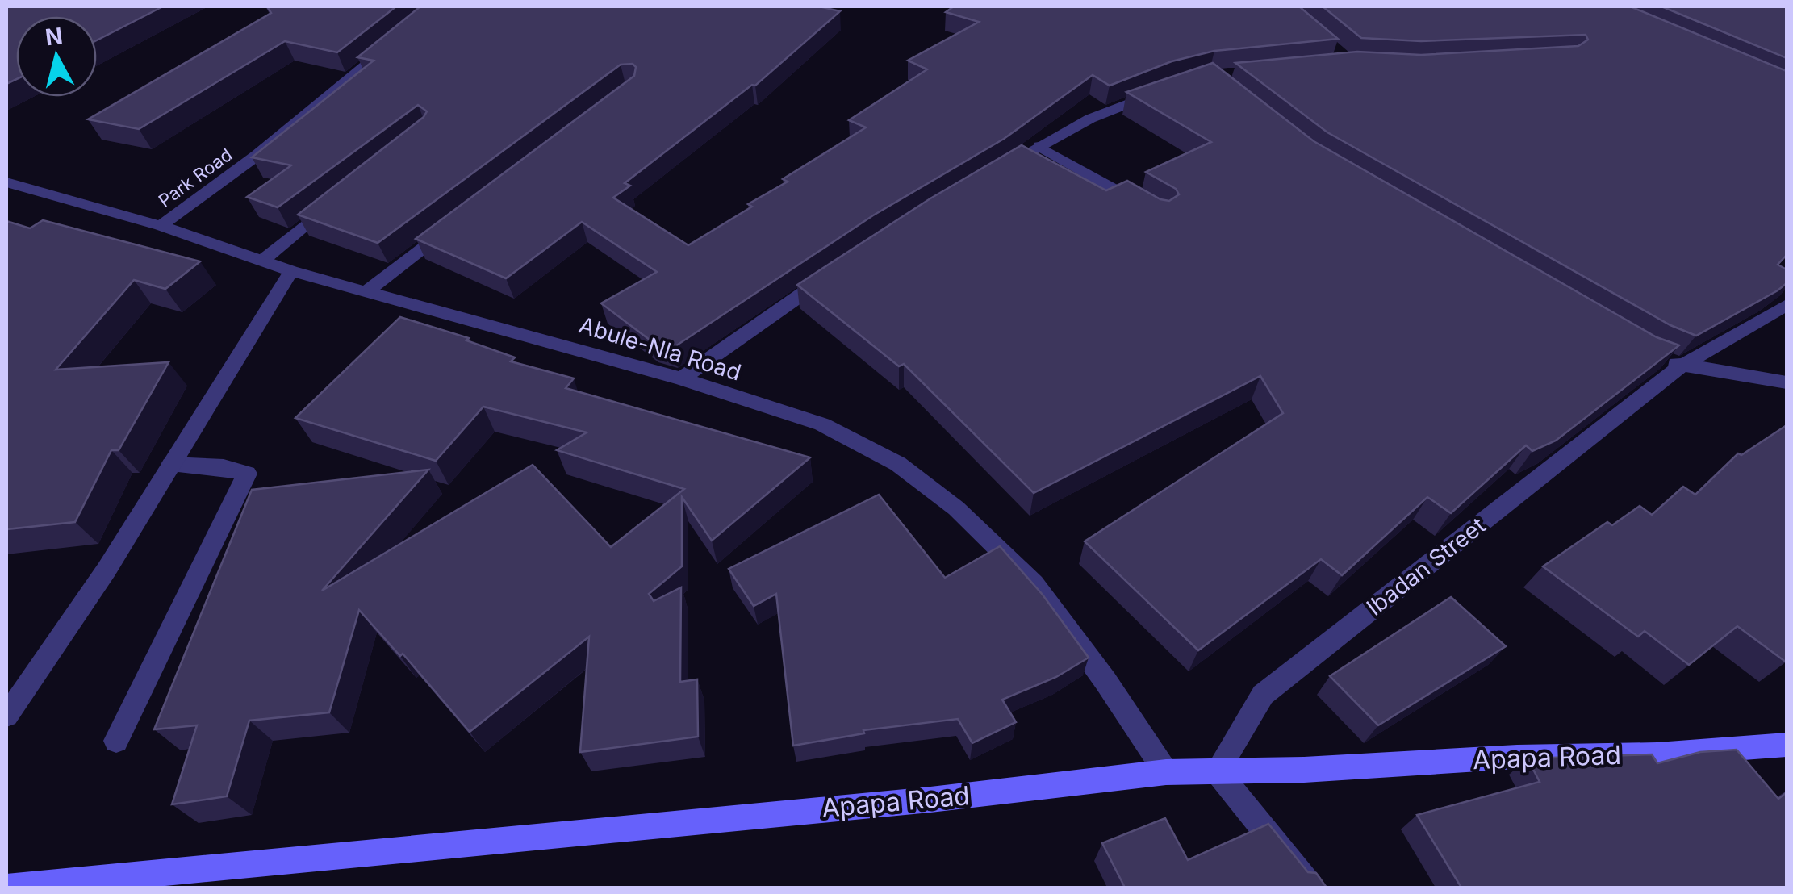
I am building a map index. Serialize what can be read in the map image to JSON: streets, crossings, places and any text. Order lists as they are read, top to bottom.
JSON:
{
  "streets": {
    "street": [
      "Park Road",
      "Abule-Nla Road",
      "Ibadan Street",
      "Apapa Road"
    ]
  },
  "crossings": [
    ["Park Road", "Abule-Nla Road"],
    ["Abule-Nla Road", "Apapa Road"],
    ["Ibadan Street", "Apapa Road"]
  ],
  "north": "top"
}
